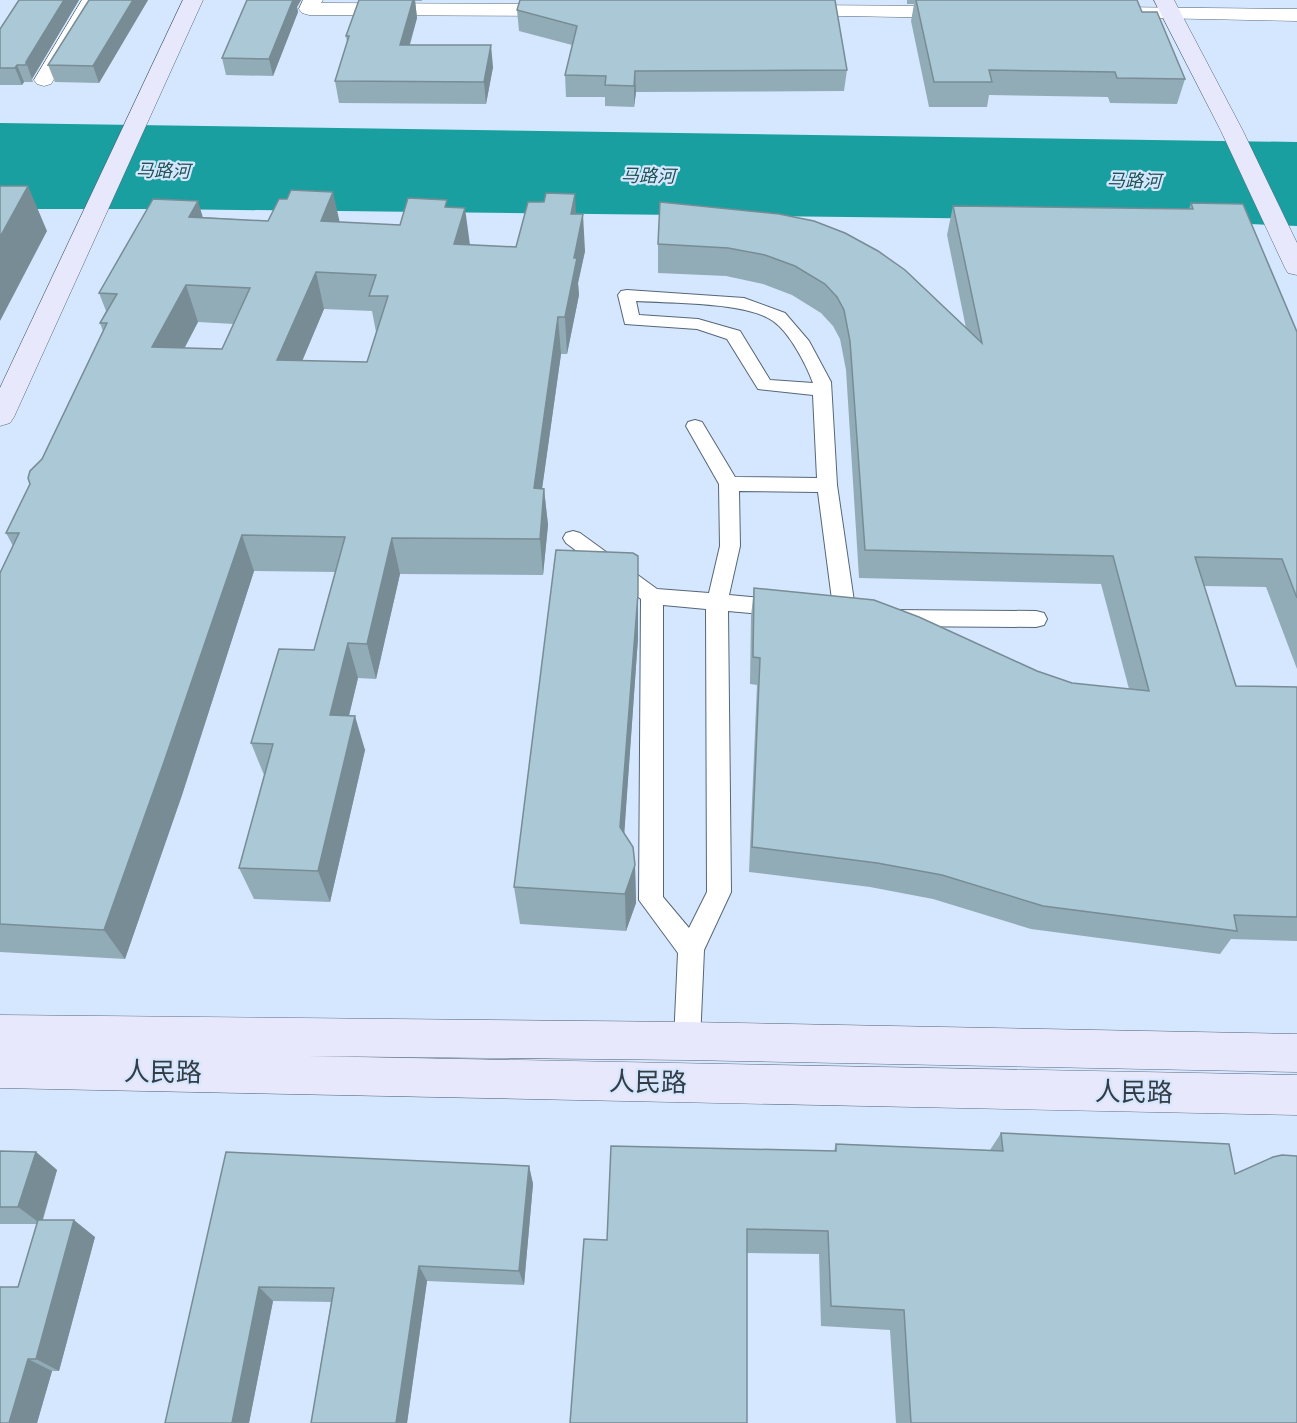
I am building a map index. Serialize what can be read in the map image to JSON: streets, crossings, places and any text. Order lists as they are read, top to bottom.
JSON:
{
  "streets": {
    "main road": ["人民路"]
  },
  "water": ["马路河"]
}
